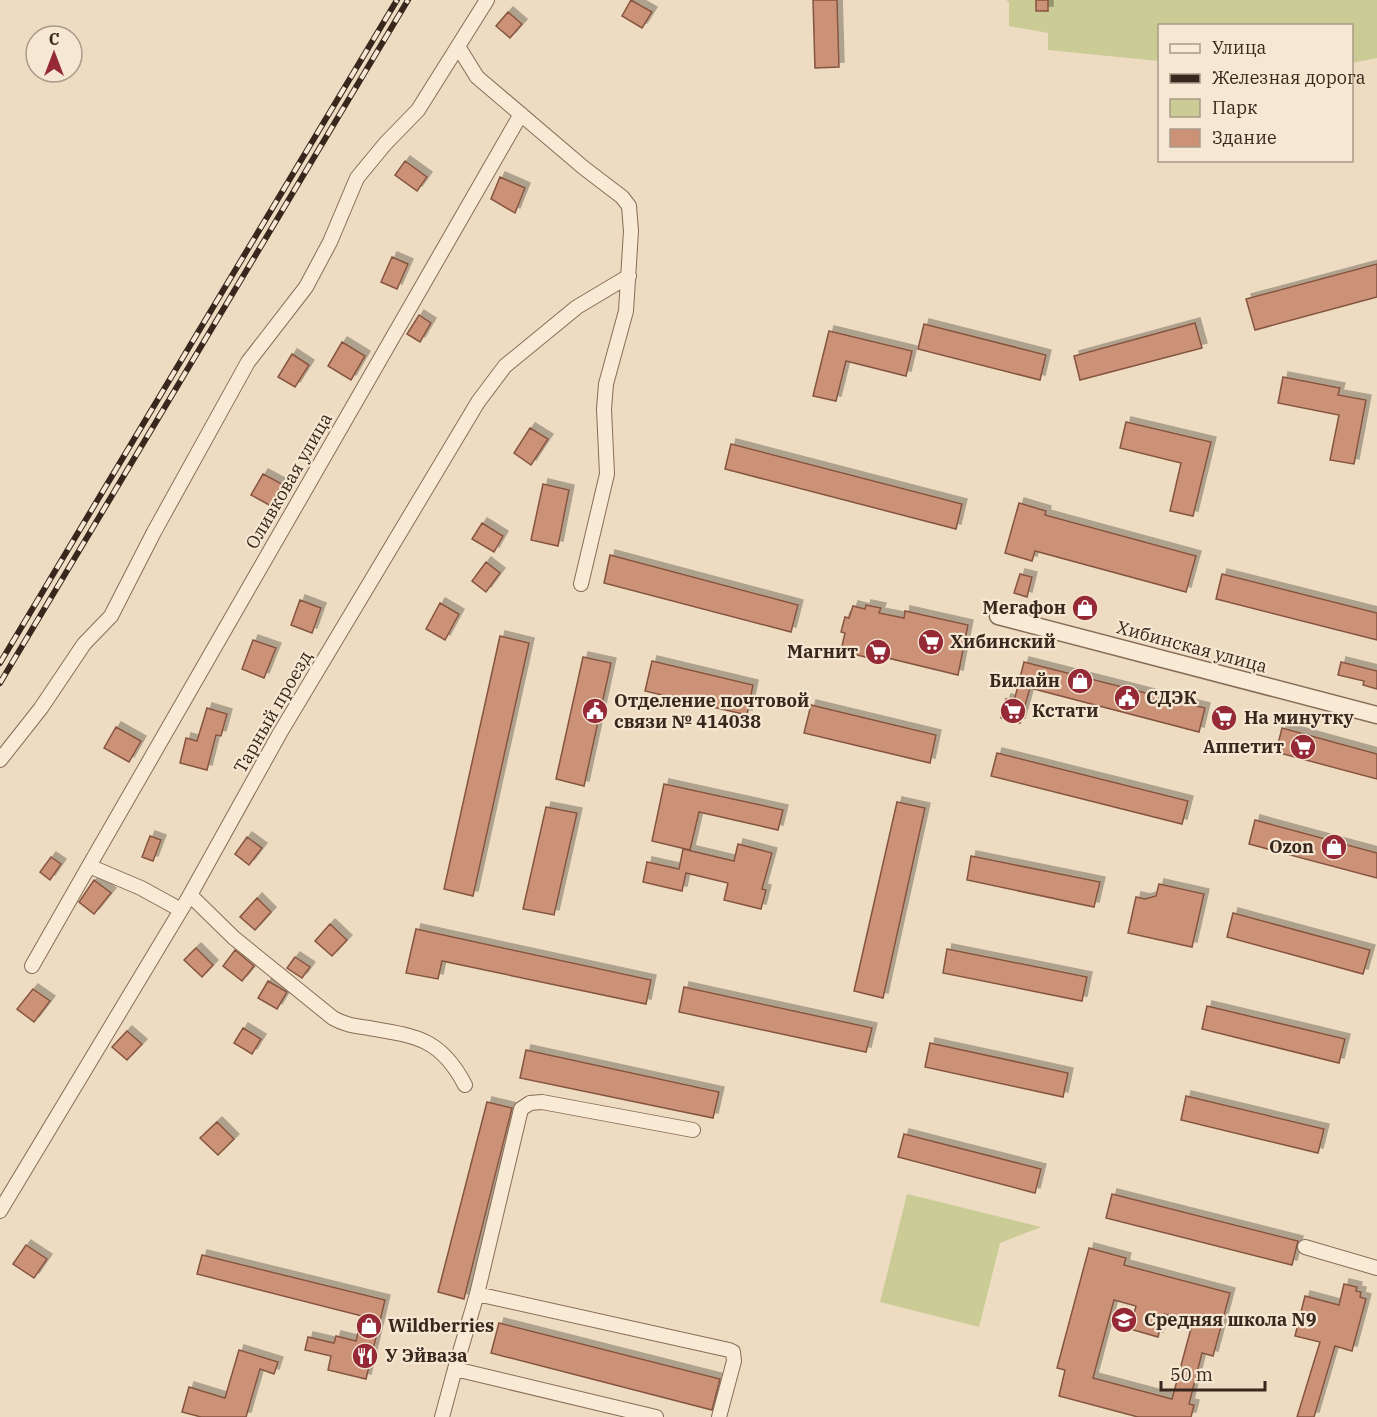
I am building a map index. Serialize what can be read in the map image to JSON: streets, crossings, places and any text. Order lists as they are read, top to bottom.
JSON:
{
  "streets": {
    "street": ["Оливковая улица", "Хибинская улица", "Тарный проезд"]
  },
  "places": {
    "shop": [
      "Мегафон",
      "Билайн",
      "Ozon",
      "Wildberries"
    ],
    "supermarket": [
      "Хибинский",
      "Магнит",
      "Кстати",
      "На минутку",
      "Аппетит"
    ],
    "public building": ["СДЭК", "Отделение почтовой связи № 414038"],
    "school or university": ["Средняя школа N9"],
    "restaurant": ["У Эйваза"]
  },
  "legend": [
    "Улица",
    "Железная дорога",
    "Парк",
    "Здание"
  ],
  "scale_bar": "50 m",
  "north": "top"
}
